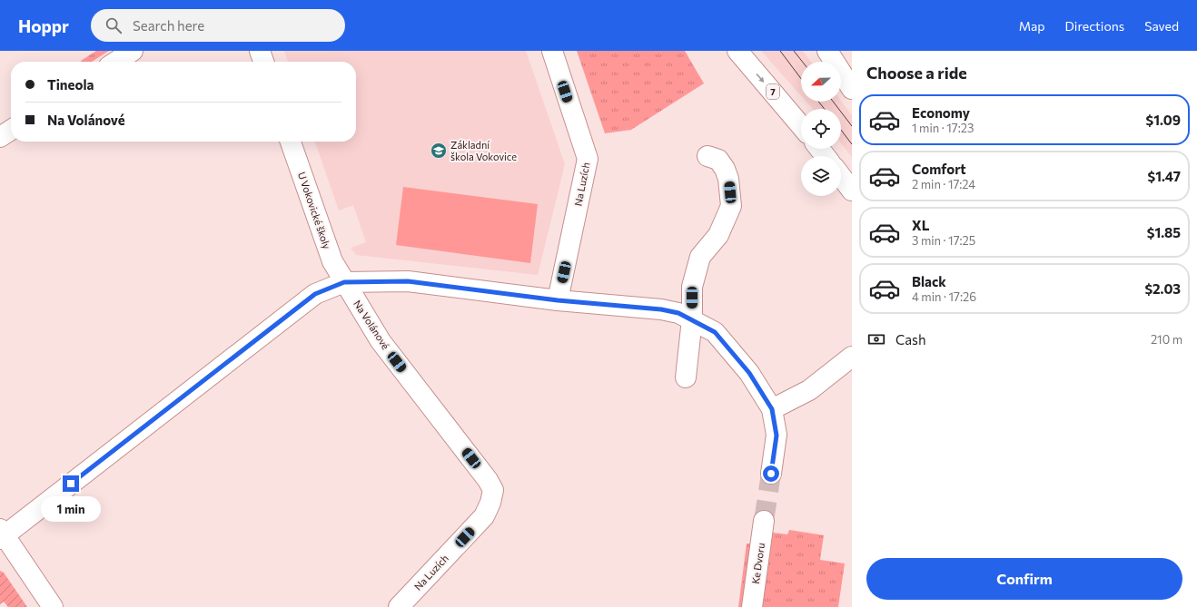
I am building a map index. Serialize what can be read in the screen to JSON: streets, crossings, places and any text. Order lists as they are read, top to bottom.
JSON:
{
  "streets": {
    "street": [
      "7",
      "Na Luzích",
      "U Vokovické školy",
      "Na Volánové",
      "Ke Dvoru"
    ]
  },
  "crossings": [
    ["Na Luzích", "Na Volánové"],
    ["U Vokovické školy", "Na Volánové"]
  ],
  "places": {
    "school or university": ["Základní škola Vokovice"]
  },
  "north": "left",
  "page": {
    "header": "Hoppr",
    "search": "Search here",
    "nav": ["Map", "Directions", "Saved"],
    "heading": "Choose a ride",
    "banner": ["Tineola", "Na Volánové"],
    "list": [
      {
        "name": "Economy",
        "note": "1 min · 17:23",
        "value": "$1.09"
      },
      {
        "name": "Comfort",
        "note": "2 min · 17:24",
        "value": "$1.47"
      },
      {
        "name": "XL",
        "note": "3 min · 17:25",
        "value": "$1.85"
      },
      {
        "name": "Black",
        "note": "4 min · 17:26",
        "value": "$2.03"
      }
    ],
    "pay": ["Cash", "210 m"],
    "bubble": "1 min",
    "buttons": "Confirm"
  }
}
